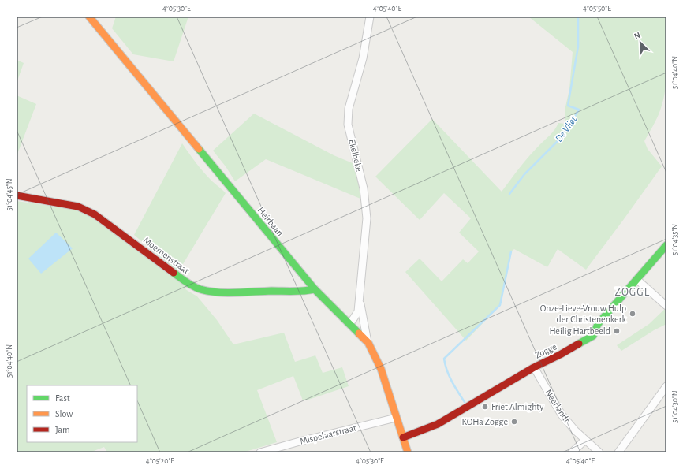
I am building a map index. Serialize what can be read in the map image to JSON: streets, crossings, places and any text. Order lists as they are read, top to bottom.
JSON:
{
  "streets": {
    "street": [
      "Ekelbeke",
      "Heirbaan",
      "Moernenstraat",
      "Zogge",
      "Neerlandt",
      "Mispelaarstraat"
    ]
  },
  "crossings": [
    ["Ekelbeke", "Heirbaan"],
    ["Heirbaan", "Moernenstraat"],
    ["Heirbaan", "Zogge"],
    ["Heirbaan", "Mispelaarstraat"],
    ["Zogge", "Neerlandt"]
  ],
  "districts": ["ZOGGE"],
  "water": ["De Vliet"],
  "places": [
    "Onze-Lieve-Vrouw Hulp der Christenenkerk",
    "Heilig Hartbeeld",
    "Friet Almighty",
    "KOHa Zogge"
  ],
  "legend": ["Fast", "Slow", "Jam"],
  "north": "top left",
  "coordinates": [
    "4°05'30\"E",
    "4°05'40\"E",
    "4°05'50\"E",
    "51°04'40\"N",
    "51°04'45\"N",
    "51°04'35\"N",
    "51°04'30\"N",
    "4°05'20\"E"
  ]
}
